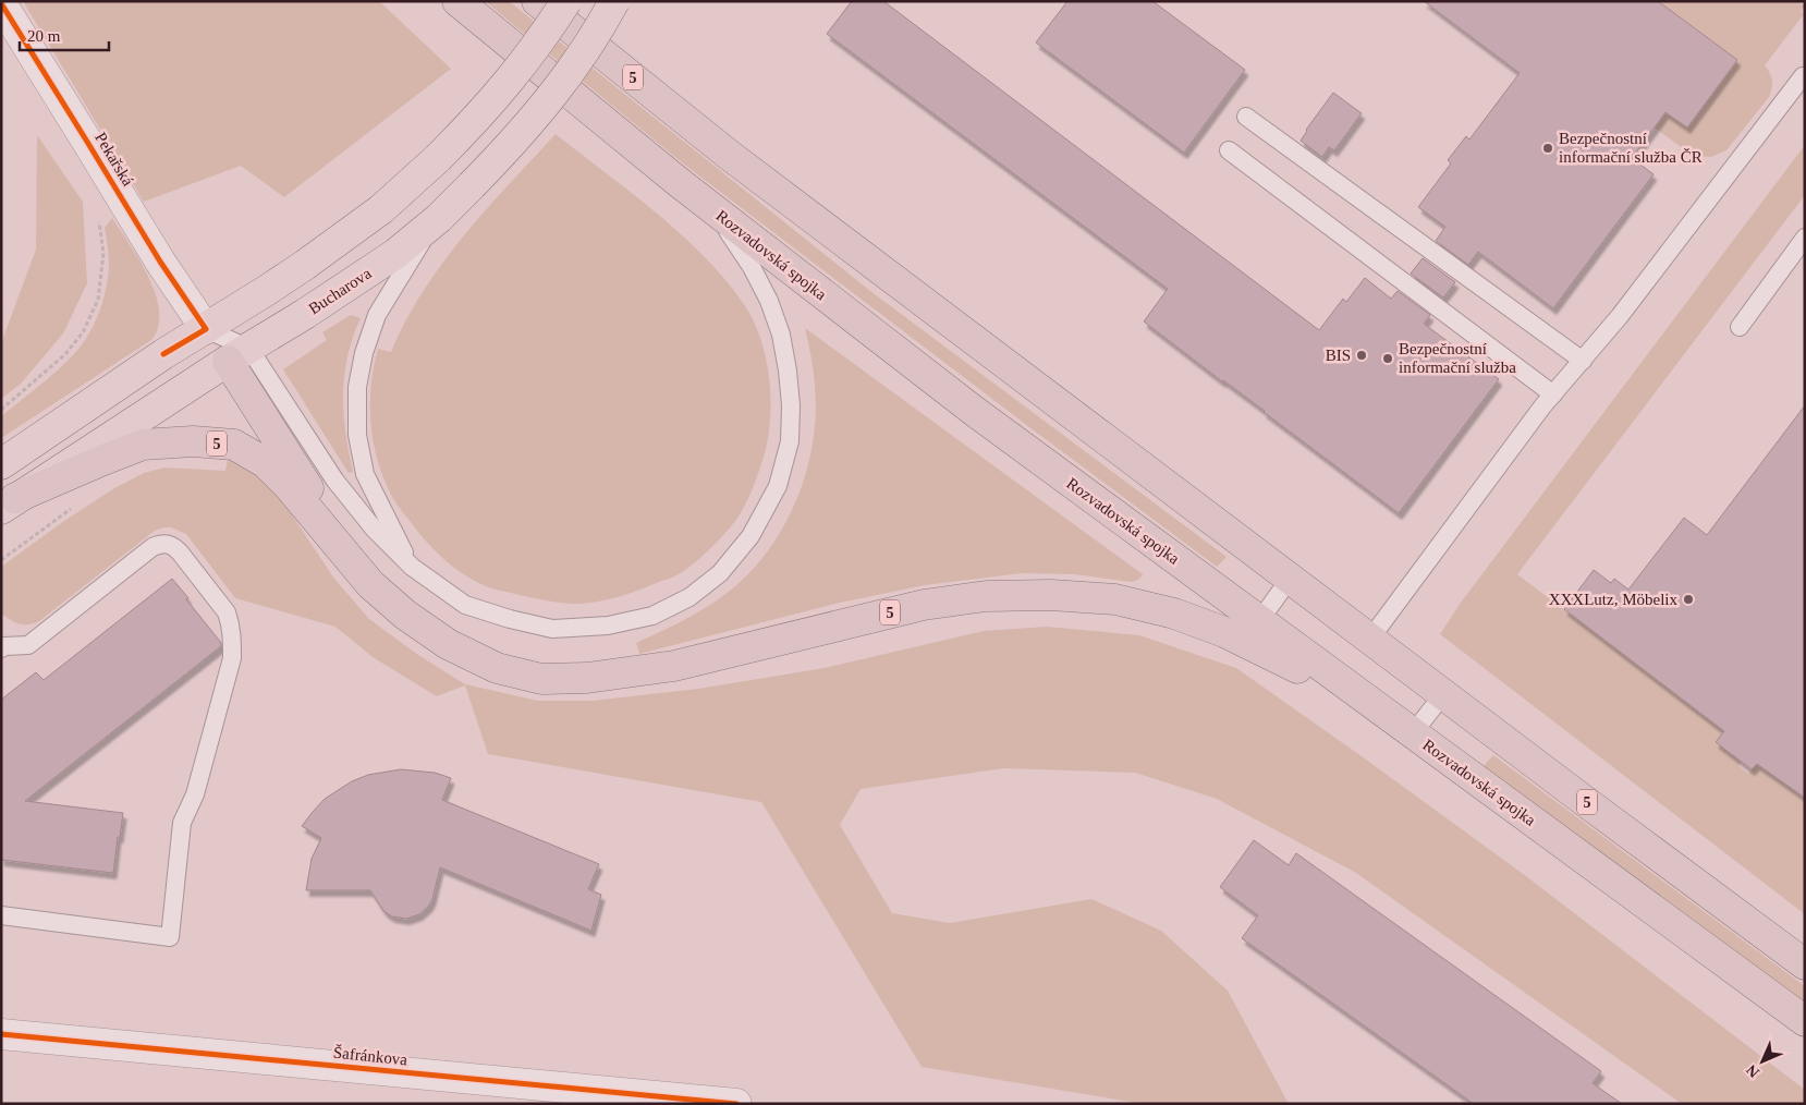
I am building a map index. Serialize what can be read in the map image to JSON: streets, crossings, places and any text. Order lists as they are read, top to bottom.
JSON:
{
  "streets": {
    "highway": ["5", "Rozvadovská spojka"],
    "main road": ["Bucharova"],
    "street": ["Pekařská", "Šafránkova"]
  },
  "crossings": [
    ["5", "Rozvadovská spojka"],
    ["5", "Bucharova"]
  ],
  "places": [
    "Bezpečnostní informační služba ČR",
    "BIS",
    "Bezpečnostní informační služba",
    "XXXLutz, Möbelix"
  ],
  "scale_bar": "20 m",
  "north": "bottom left"
}
